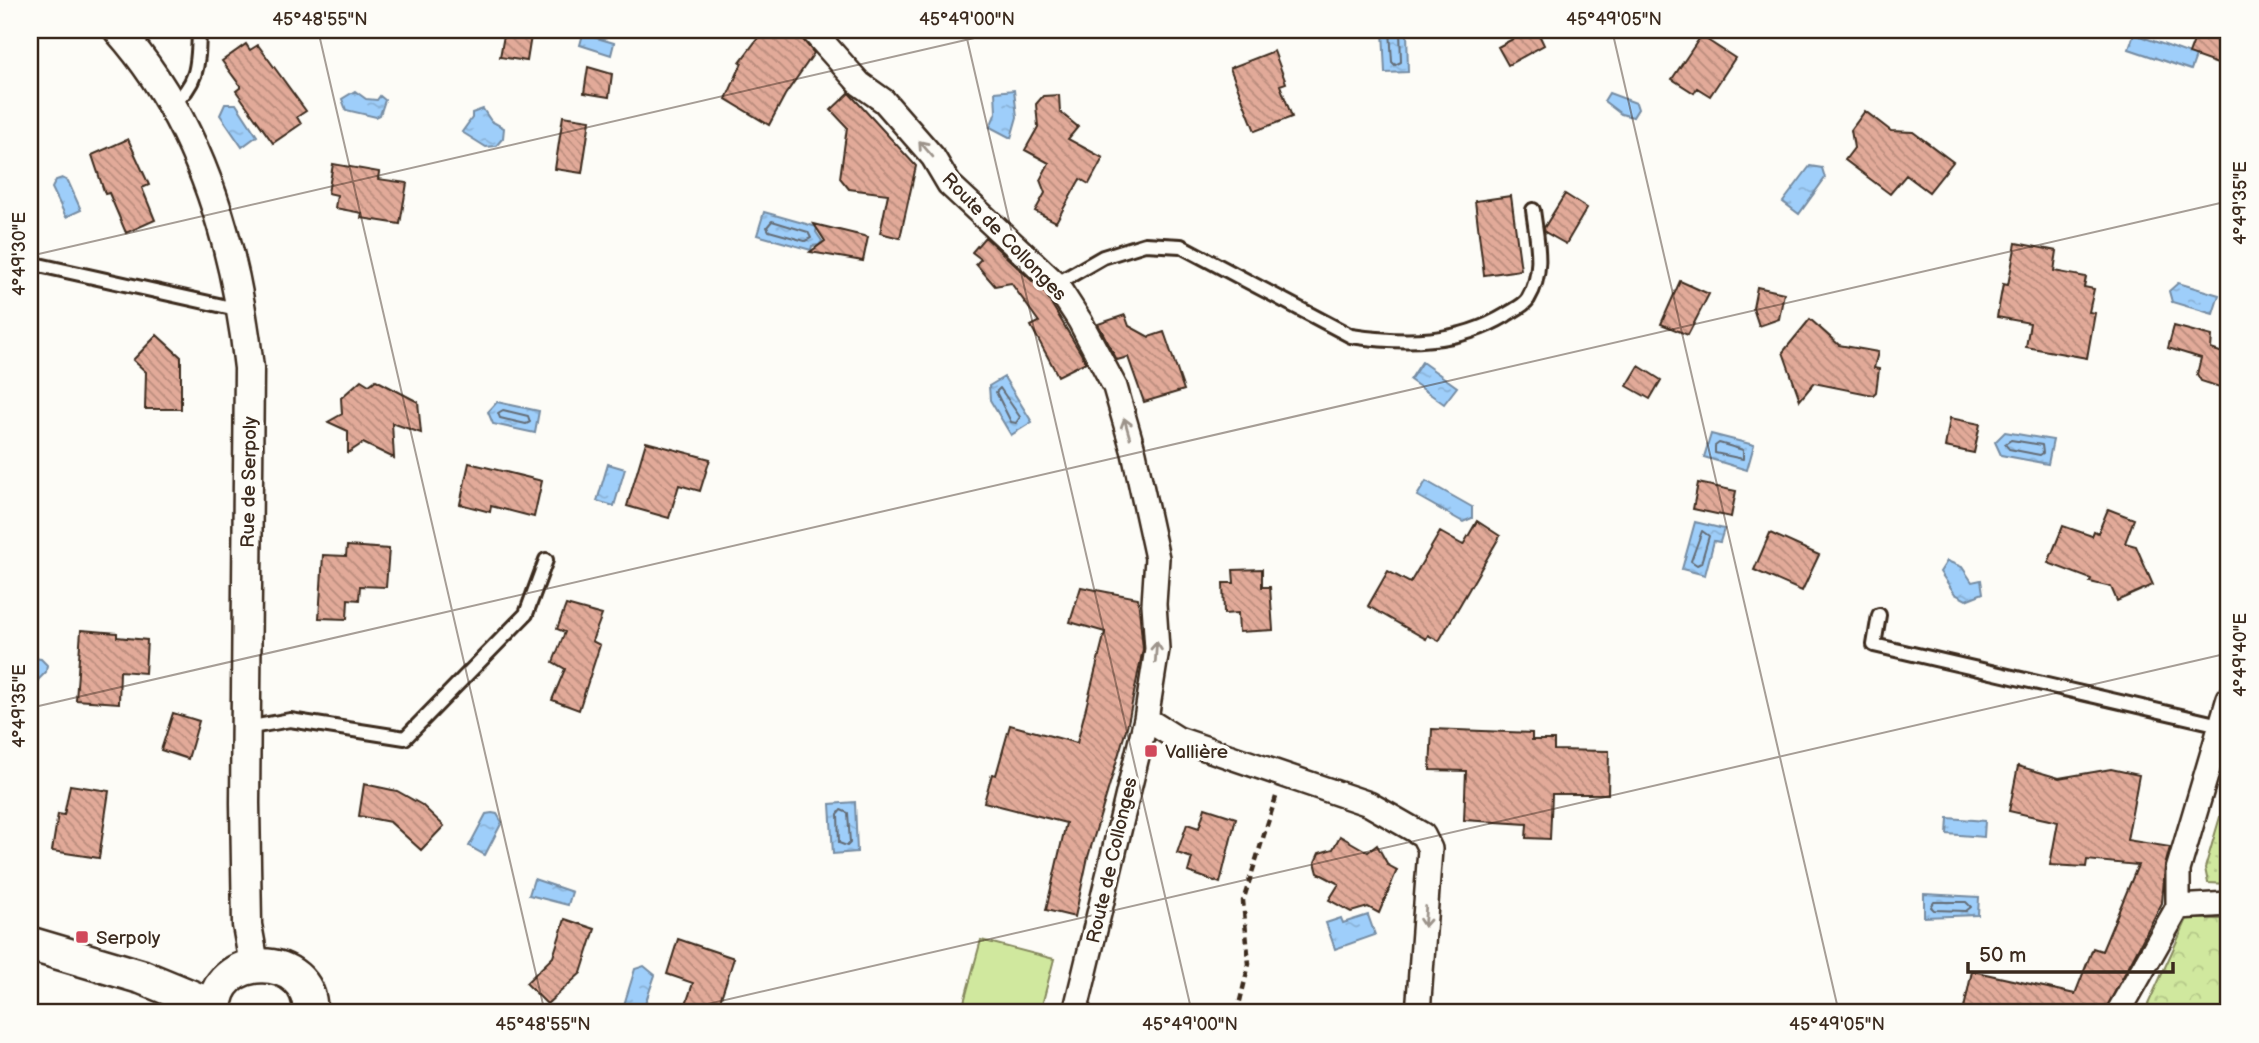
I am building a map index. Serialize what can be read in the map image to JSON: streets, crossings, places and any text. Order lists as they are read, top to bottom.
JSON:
{
  "streets": {
    "street": ["Route de Collonges", "Rue de Serpoly"]
  },
  "one_way": ["Route de Collonges"],
  "places": {
    "transit": ["Vallière", "Serpoly"]
  },
  "scale_bar": "50 m",
  "coordinates": [
    "45°48'55\"N",
    "45°49'00\"N",
    "45°49'05\"N",
    "4°49'35\"E",
    "4°49'30\"E",
    "4°49'40\"E"
  ]
}
